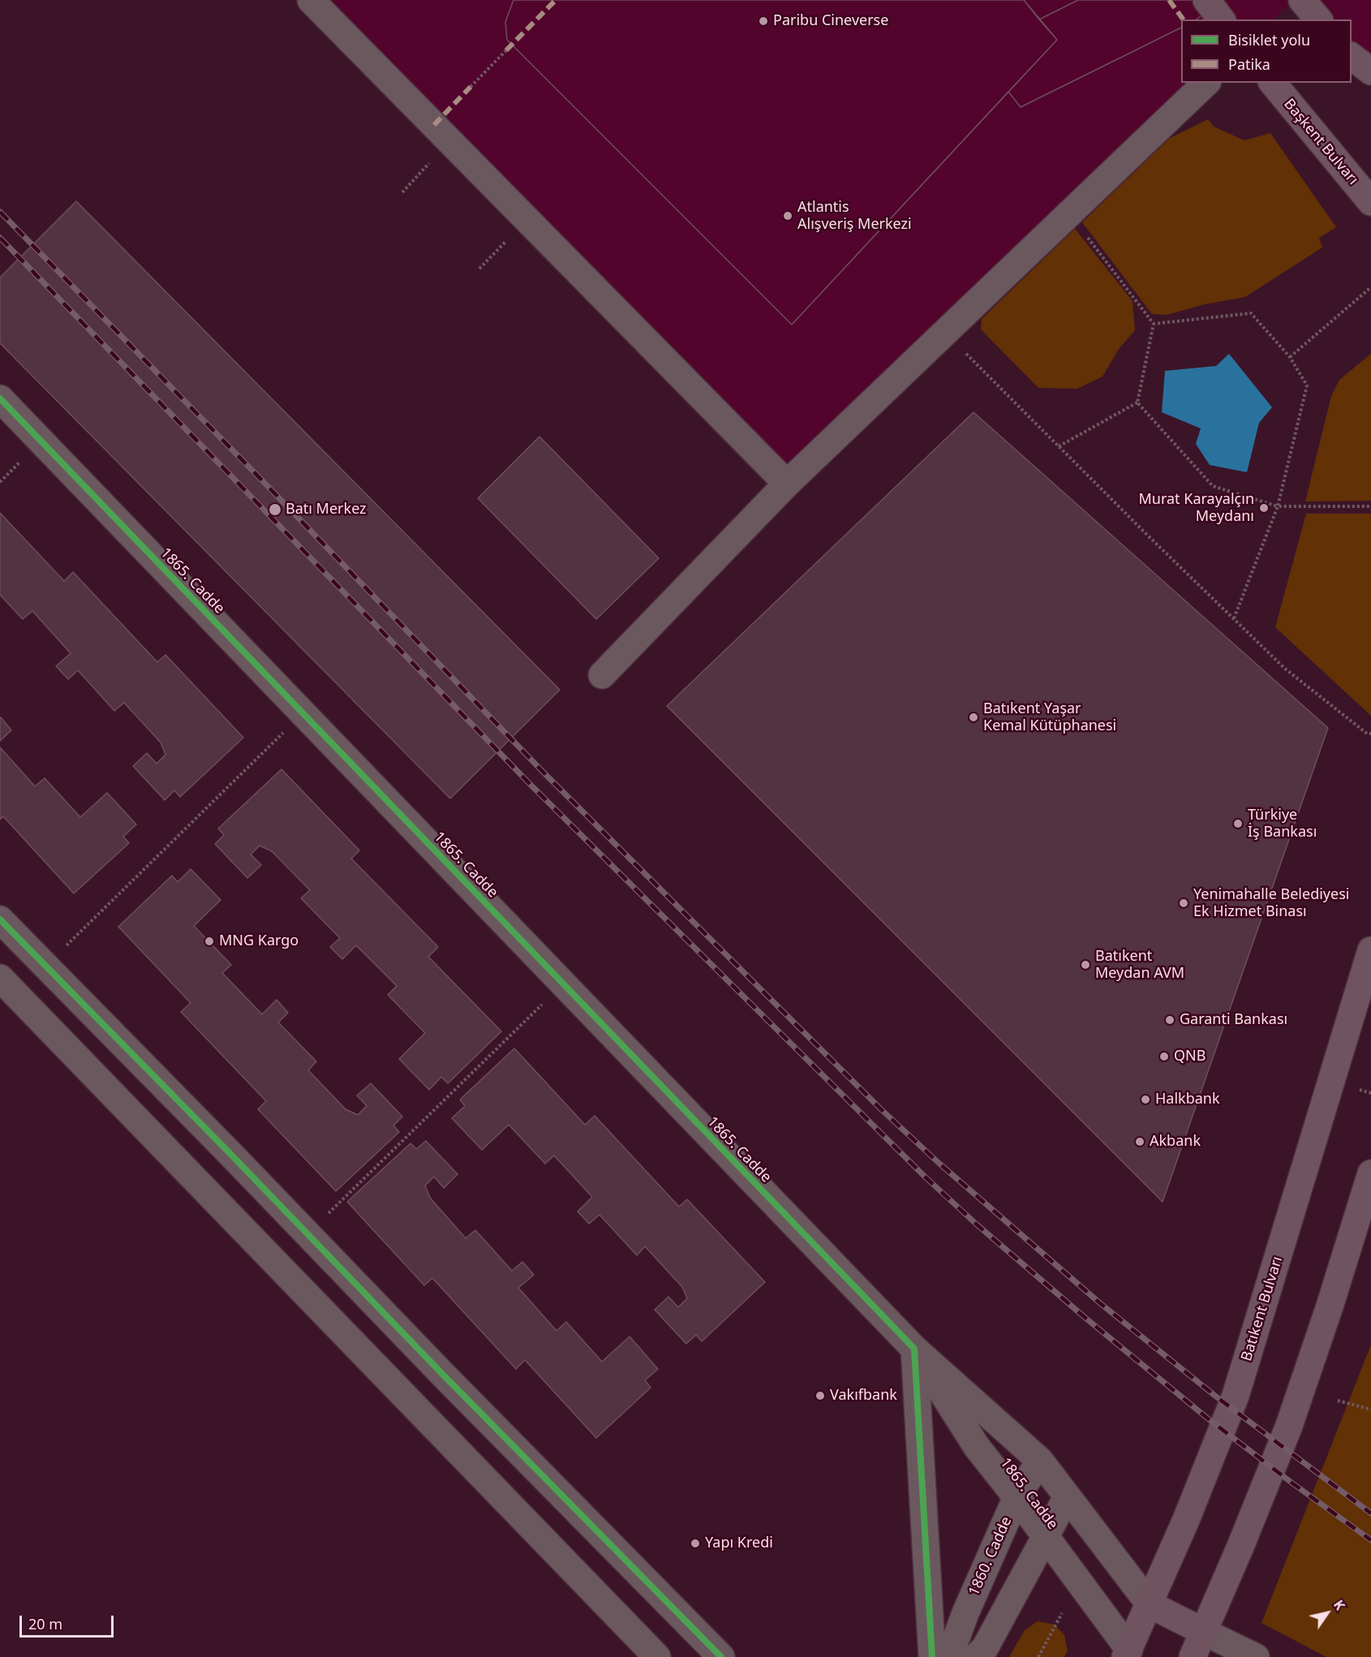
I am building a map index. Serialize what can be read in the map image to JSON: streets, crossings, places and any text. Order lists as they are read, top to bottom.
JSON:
{
  "streets": {
    "main road": ["Başkent Bulvarı", "Batıkent Bulvarı"],
    "street": ["1865. Cadde", "1860. Cadde"]
  },
  "crossings": [
    ["1865. Cadde", "Batıkent Bulvarı"],
    ["1865. Cadde", "1860. Cadde"]
  ],
  "places": [
    "Paribu Cineverse",
    "Atlantis Alışveriş Merkezi",
    "Murat Karayalçın Meydanı",
    "Batı Merkez",
    "Batıkent Yaşar Kemal Kütüphanesi",
    "Türkiye İş Bankası",
    "Yenimahalle Belediyesi Ek Hizmet Binası",
    "MNG Kargo",
    "Batıkent Meydan AVM",
    "Garanti Bankası",
    "QNB",
    "Halkbank",
    "Akbank",
    "Vakıfbank",
    "Yapı Kredi"
  ],
  "legend": ["Bisiklet yolu", "Patika"],
  "scale_bar": "20 m",
  "north": "top right"
}
